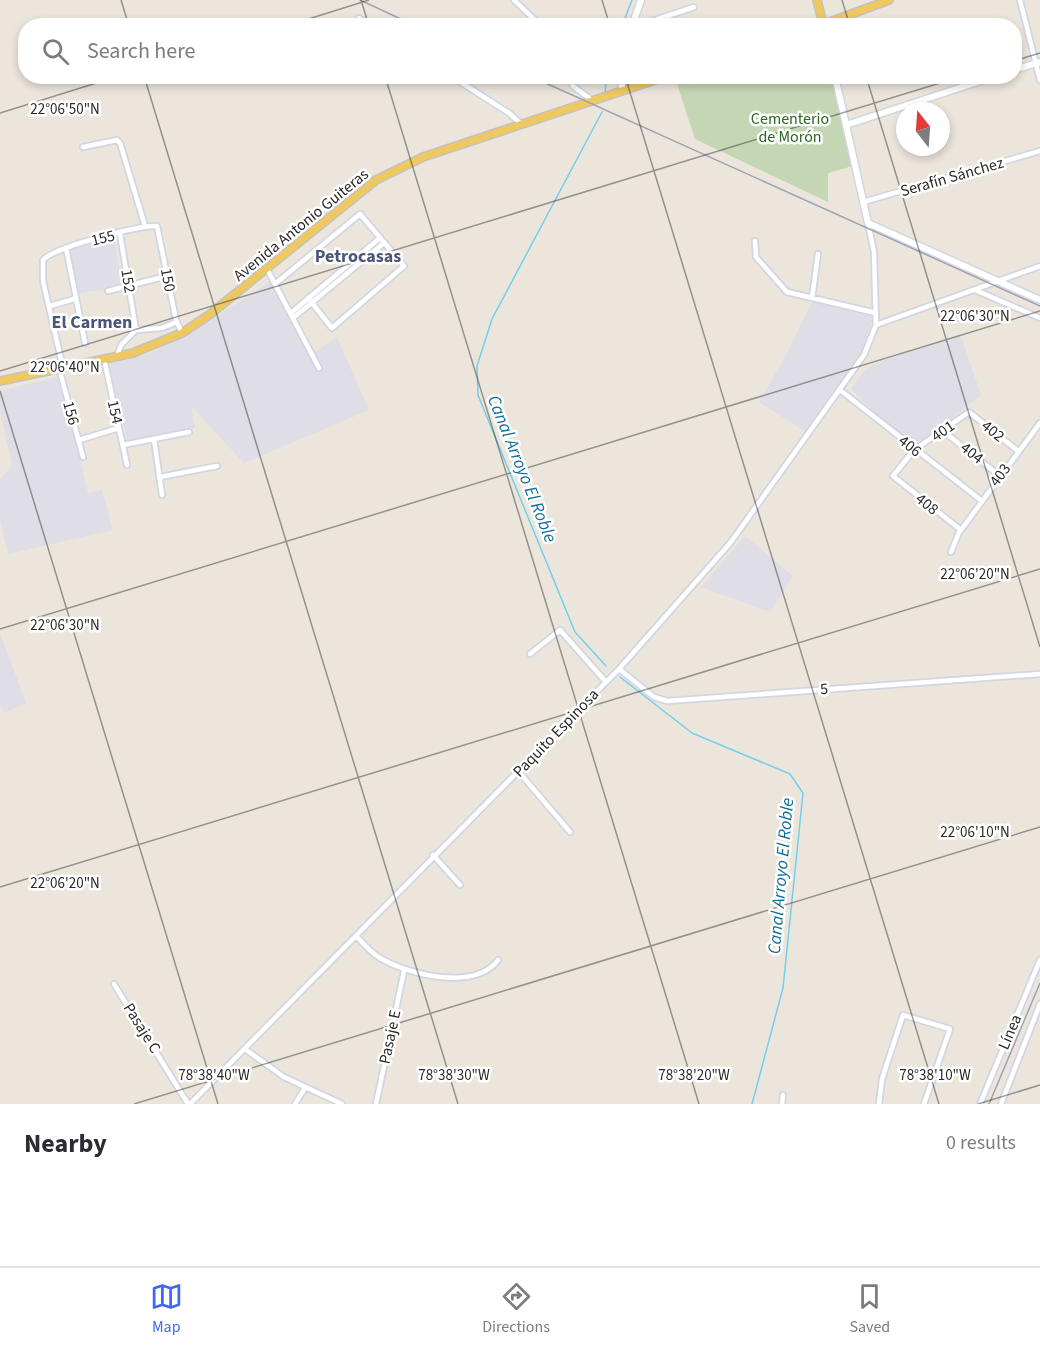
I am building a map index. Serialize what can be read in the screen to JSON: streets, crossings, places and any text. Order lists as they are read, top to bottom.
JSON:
{
  "streets": {
    "main road": ["Avenida Antonio Guiteras"],
    "street": [
      "Serafín Sánchez",
      "155",
      "150",
      "152",
      "154",
      "156",
      "401",
      "402",
      "406",
      "404",
      "403",
      "408",
      "5",
      "Paquito Espinosa",
      "Pasaje C",
      "Línea",
      "Pasaje E"
    ]
  },
  "crossings": [
    ["Avenida Antonio Guiteras", "150"],
    ["Avenida Antonio Guiteras", "154"],
    ["Avenida Antonio Guiteras", "156"],
    ["155", "150"],
    ["155", "152"],
    ["155", "156"],
    ["401", "402"],
    ["401", "406"],
    ["401", "404"],
    ["401", "408"],
    ["402", "403"],
    ["406", "403"],
    ["406", "Paquito Espinosa"],
    ["404", "403"],
    ["403", "408"],
    ["5", "Paquito Espinosa"],
    ["Paquito Espinosa", "Pasaje C"]
  ],
  "districts": ["Petrocasas", "El Carmen"],
  "water": ["Canal Arroyo El Roble"],
  "parks": ["Cementerio de Morón"],
  "north": "top",
  "page": {
    "search": "Search here",
    "heading": ["Nearby", "0 results"],
    "nav": ["Map", "Directions", "Saved"]
  },
  "coordinates": [
    "22°06'50\"N",
    "22°06'30\"N",
    "22°06'40\"N",
    "22°06'20\"N",
    "22°06'10\"N",
    "78°38'40\"W",
    "78°38'30\"W",
    "78°38'20\"W",
    "78°38'10\"W"
  ]
}
